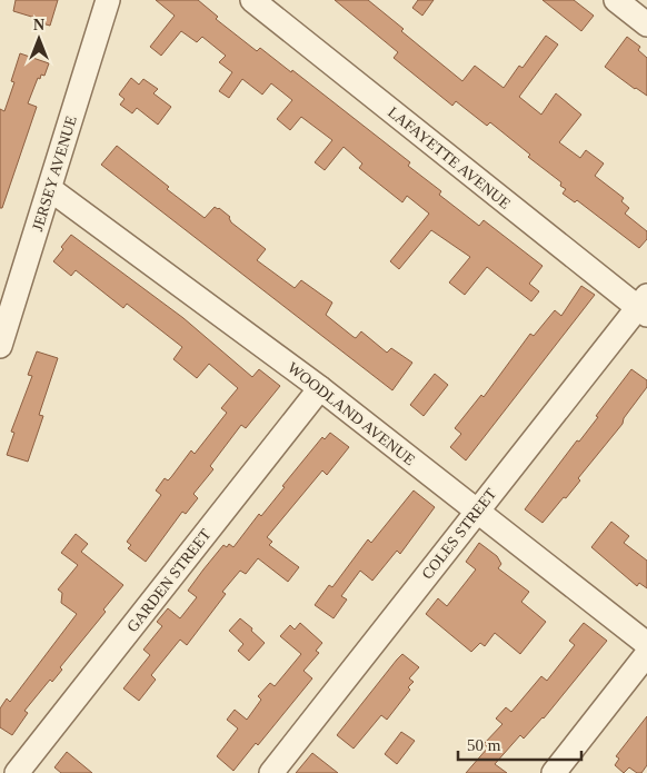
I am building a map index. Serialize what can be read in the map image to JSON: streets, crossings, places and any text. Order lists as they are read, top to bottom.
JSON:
{
  "streets": {
    "street": [
      "LAFAYETTE AVENUE",
      "JERSEY AVENUE",
      "WOODLAND AVENUE",
      "COLES STREET",
      "GARDEN STREET"
    ]
  },
  "crossings": [
    ["LAFAYETTE AVENUE", "COLES STREET"],
    ["JERSEY AVENUE", "WOODLAND AVENUE"],
    ["WOODLAND AVENUE", "COLES STREET"],
    ["WOODLAND AVENUE", "GARDEN STREET"]
  ],
  "scale_bar": "50 m",
  "north": "top"
}
